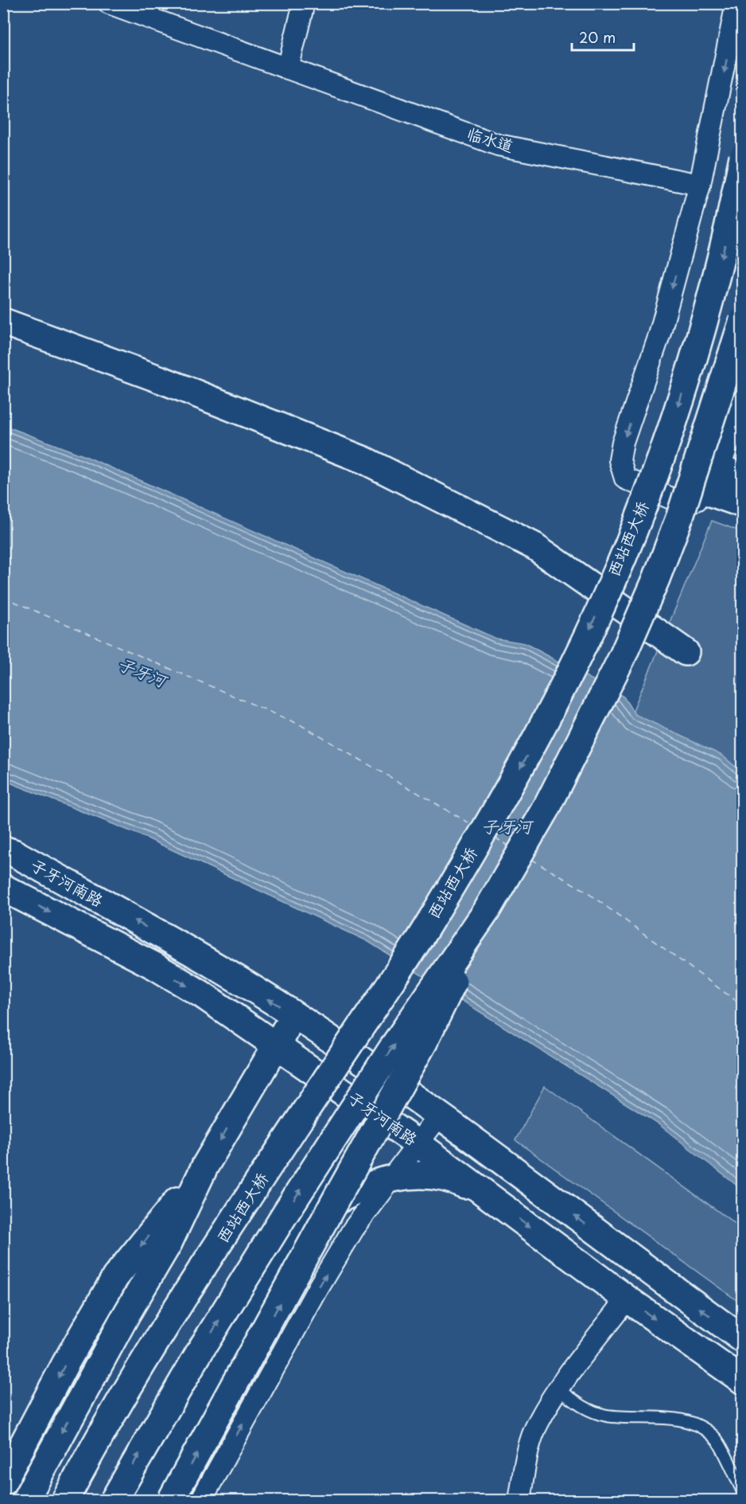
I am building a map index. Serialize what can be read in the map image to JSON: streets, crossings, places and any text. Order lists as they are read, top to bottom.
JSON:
{
  "streets": {
    "main road": ["西站西大桥", "子牙河南路"],
    "street": ["临水道"]
  },
  "water": ["子牙河"],
  "scale_bar": "20 m"
}
